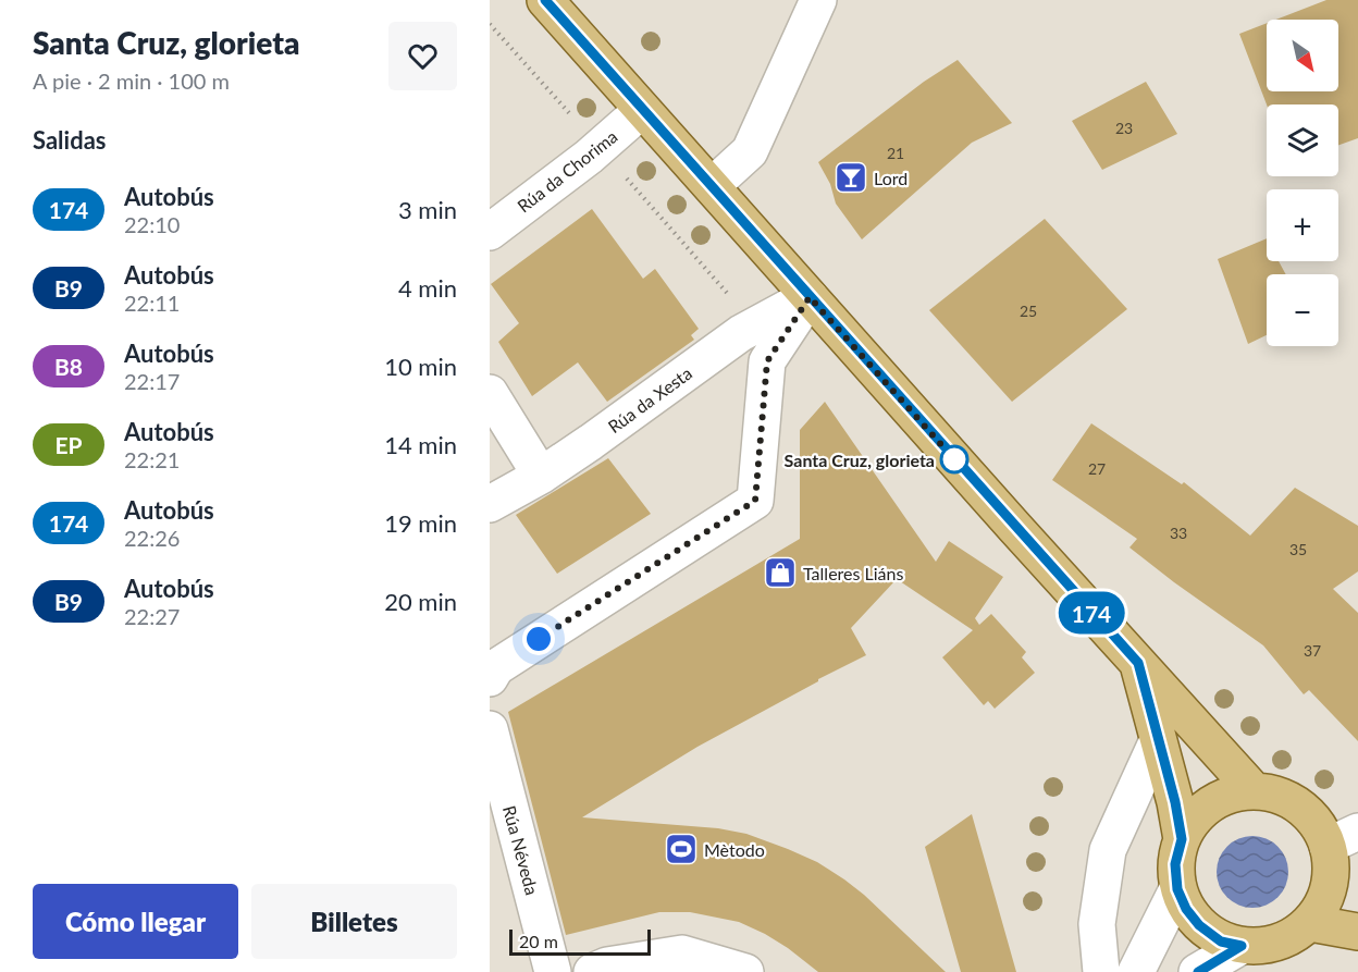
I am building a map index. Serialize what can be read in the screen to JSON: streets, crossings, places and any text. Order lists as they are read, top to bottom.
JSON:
{
  "streets": {
    "street": ["Rúa da Chorima", "Rúa da Xesta", "Rúa Néveda"]
  },
  "places": {
    "bar": ["Lord"],
    "other": ["Santa Cruz, glorieta"],
    "shop": ["Talleres Liáns"],
    "sports": ["Mètodo"]
  },
  "lines": ["bus line 174"],
  "house_numbers": [
    "23",
    "21",
    "25",
    "27",
    "33",
    "35",
    "37"
  ],
  "scale_bar": "20 m",
  "north": "bottom right",
  "page": {
    "heading": [
      ["Santa Cruz, glorieta", "A pie · 2 min · 100 m"],
      "Salidas"
    ],
    "on_map": "174",
    "map_buttons": ["+", "−"],
    "list": [
      {
        "mark": "174",
        "name": "Autobús",
        "note": "22:10",
        "value": "3 min"
      },
      {
        "mark": "B9",
        "name": "Autobús",
        "note": "22:11",
        "value": "4 min"
      },
      {
        "mark": "B8",
        "name": "Autobús",
        "note": "22:17",
        "value": "10 min"
      },
      {
        "mark": "EP",
        "name": "Autobús",
        "note": "22:21",
        "value": "14 min"
      },
      {
        "mark": "174",
        "name": "Autobús",
        "note": "22:26",
        "value": "19 min"
      },
      {
        "mark": "B9",
        "name": "Autobús",
        "note": "22:27",
        "value": "20 min"
      }
    ],
    "buttons": ["Cómo llegar", "Billetes"],
    "scale": "20 m"
  }
}
